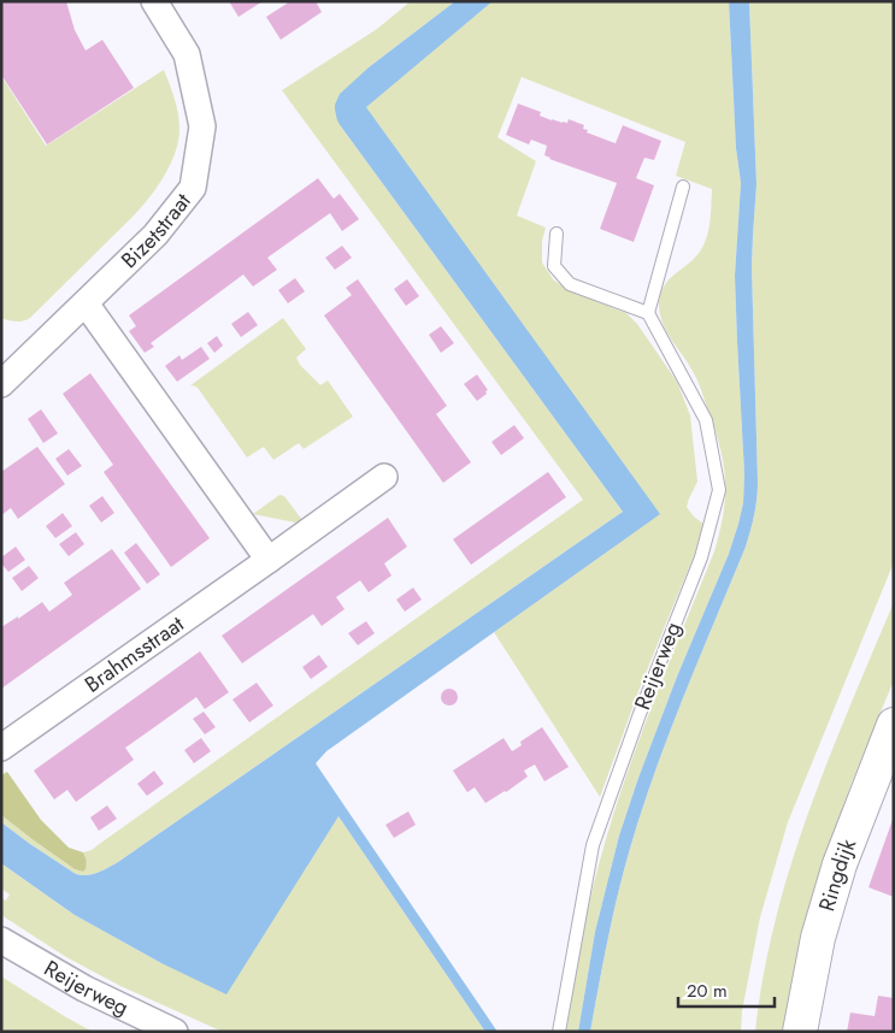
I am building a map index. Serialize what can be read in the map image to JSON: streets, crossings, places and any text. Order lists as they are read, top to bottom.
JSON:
{
  "streets": {
    "street": [
      "Bizetstraat",
      "Brahmsstraat",
      "Reijerweg",
      "Ringdijk"
    ]
  },
  "scale_bar": "20 m"
}
